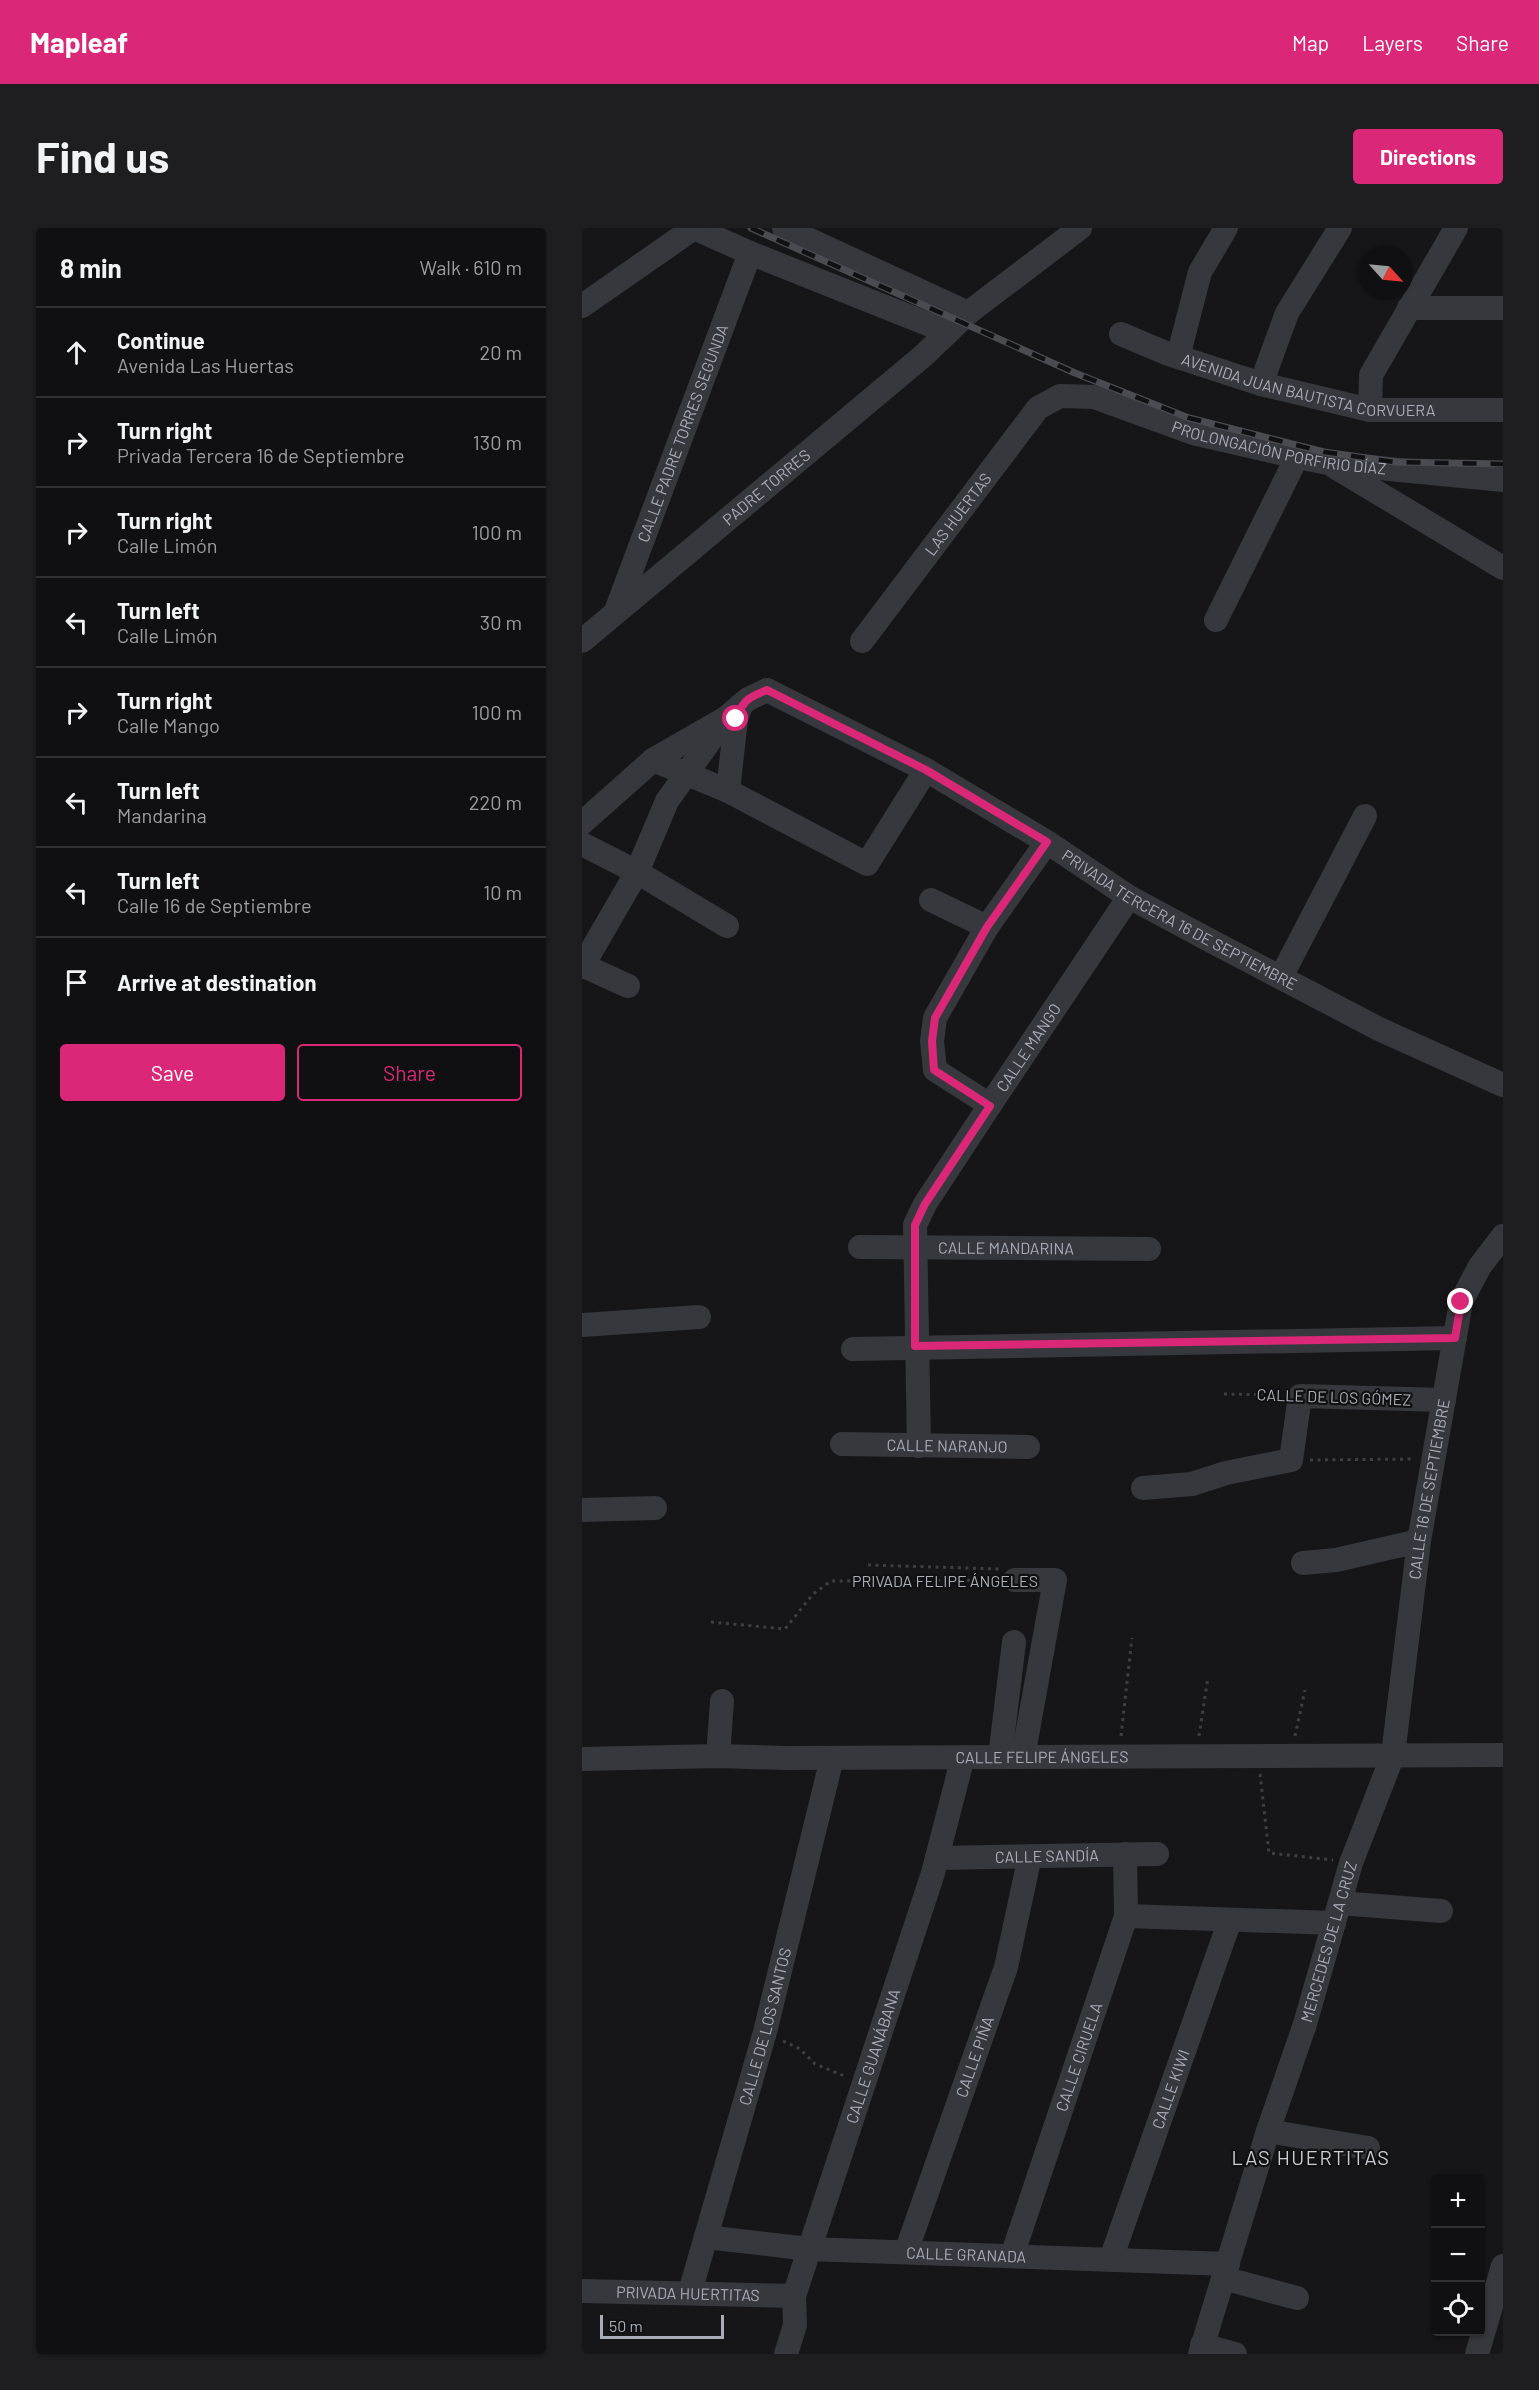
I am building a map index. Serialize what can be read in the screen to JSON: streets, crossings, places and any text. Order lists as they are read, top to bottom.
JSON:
{
  "streets": {
    "street": [
      "AVENIDA JUAN BAUTISTA CORVUERA",
      "CALLE PADRE TORRES SEGUNDA",
      "PROLONGACIÓN PORFIRIO DÍAZ",
      "PADRE TORRES",
      "LAS HUERTAS",
      "PRIVADA TERCERA 16 DE SEPTIEMBRE",
      "CALLE MANGO",
      "CALLE MANDARINA",
      "CALLE DE LOS GÓMEZ",
      "CALLE NARANJO",
      "CALLE 16 DE SEPTIEMBRE",
      "PRIVADA FELIPE ÁNGELES",
      "CALLE FELIPE ÁNGELES",
      "CALLE SANDÍA",
      "MERCEDES DE LA CRUZ",
      "CALLE DE LOS SANTOS",
      "CALLE GUANÁBANA",
      "CALLE PIÑA",
      "CALLE CIRUELA",
      "CALLE KIWI",
      "CALLE GRANADA",
      "PRIVADA HUERTITAS"
    ]
  },
  "crossings": [
    ["CALLE PADRE TORRES SEGUNDA", "PADRE TORRES"],
    ["PROLONGACIÓN PORFIRIO DÍAZ", "LAS HUERTAS"],
    ["PRIVADA TERCERA 16 DE SEPTIEMBRE", "CALLE MANGO"],
    ["CALLE MANGO", "CALLE MANDARINA"],
    ["CALLE MANGO", "CALLE NARANJO"],
    ["CALLE DE LOS GÓMEZ", "CALLE 16 DE SEPTIEMBRE"],
    ["CALLE 16 DE SEPTIEMBRE", "CALLE FELIPE ÁNGELES"],
    ["CALLE 16 DE SEPTIEMBRE", "MERCEDES DE LA CRUZ"],
    ["PRIVADA FELIPE ÁNGELES", "CALLE FELIPE ÁNGELES"],
    ["CALLE FELIPE ÁNGELES", "MERCEDES DE LA CRUZ"],
    ["CALLE FELIPE ÁNGELES", "CALLE DE LOS SANTOS"],
    ["CALLE FELIPE ÁNGELES", "CALLE GUANÁBANA"],
    ["CALLE SANDÍA", "CALLE GUANÁBANA"],
    ["CALLE SANDÍA", "CALLE PIÑA"],
    ["CALLE SANDÍA", "CALLE CIRUELA"],
    ["MERCEDES DE LA CRUZ", "CALLE GRANADA"],
    ["CALLE DE LOS SANTOS", "CALLE GRANADA"],
    ["CALLE DE LOS SANTOS", "PRIVADA HUERTITAS"],
    ["CALLE GUANÁBANA", "CALLE GRANADA"],
    ["CALLE GUANÁBANA", "PRIVADA HUERTITAS"],
    ["CALLE PIÑA", "CALLE GRANADA"],
    ["CALLE CIRUELA", "CALLE GRANADA"],
    ["CALLE KIWI", "CALLE GRANADA"]
  ],
  "districts": ["LAS HUERTITAS"],
  "scale_bar": "50 m",
  "north": "bottom right",
  "page": {
    "header": "Mapleaf",
    "nav": ["Map", "Layers", "Share"],
    "buttons": [
      "Directions",
      ["Save", "Share"]
    ],
    "title": "Find us",
    "heading": ["8 min", "Walk · 610 m"],
    "list": [
      ["Continue", "Avenida Las Huertas", "20 m"],
      ["Turn right", "Privada Tercera 16 de Septiembre", "130 m"],
      ["Turn right", "Calle Limón", "100 m"],
      ["Turn left", "Calle Limón", "30 m"],
      ["Turn right", "Calle Mango", "100 m"],
      ["Turn left", "Mandarina", "220 m"],
      ["Turn left", "Calle 16 de Septiembre", "10 m"],
      "Arrive at destination"
    ],
    "map_buttons": ["+", "−"],
    "scale": "50 m"
  }
}
